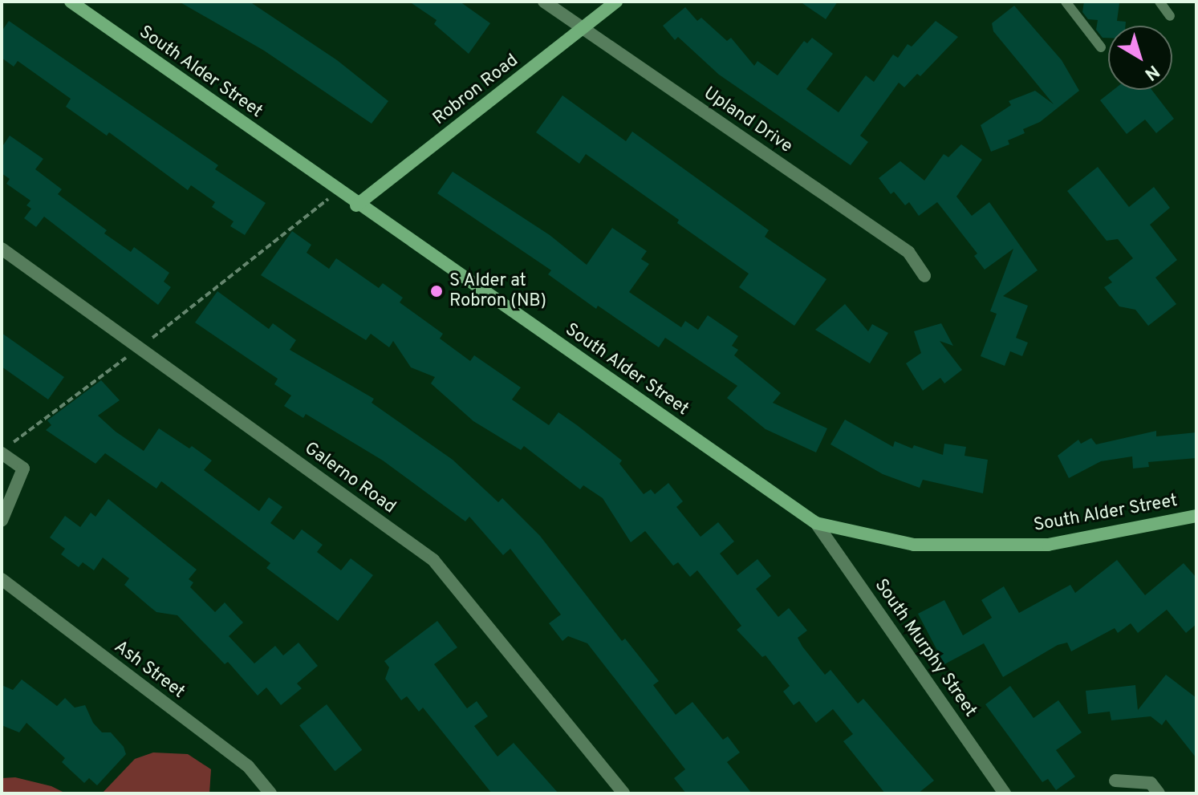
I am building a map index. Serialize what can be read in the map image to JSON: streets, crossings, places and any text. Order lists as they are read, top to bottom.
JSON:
{
  "streets": {
    "street": [
      "South Alder Street",
      "Robron Road",
      "Upland Drive",
      "Galerno Road",
      "South Murphy Street",
      "Ash Street"
    ]
  },
  "crossings": [
    ["South Alder Street", "Robron Road"],
    ["South Alder Street", "South Murphy Street"],
    ["Robron Road", "Upland Drive"]
  ],
  "places": ["S Alder at Robron (NB)"],
  "north": "bottom right"
}
